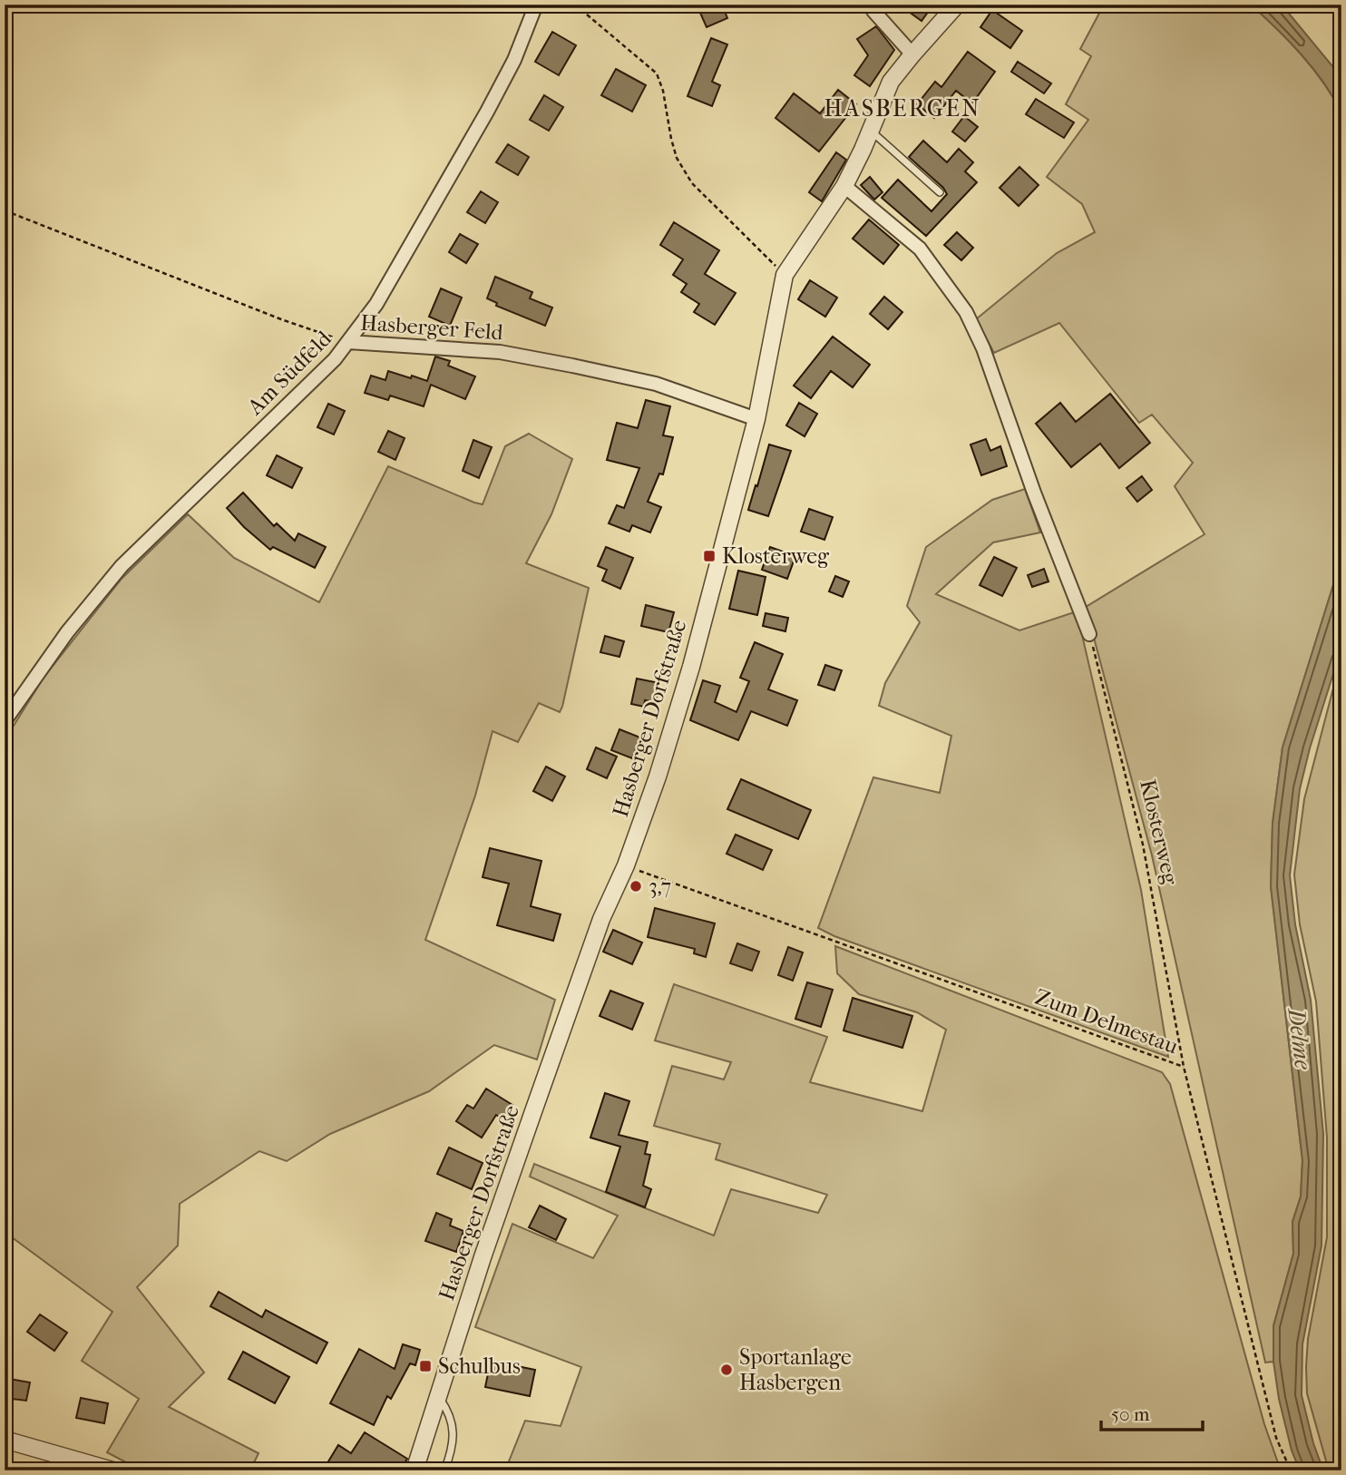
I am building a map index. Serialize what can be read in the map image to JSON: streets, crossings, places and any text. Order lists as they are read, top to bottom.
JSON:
{
  "streets": {
    "street": ["Hasberger Feld", "Am Südfeld", "Hasberger Dorfstraße"],
    "path": ["Klosterweg", "Zum Delmestau"]
  },
  "crossings": [
    ["Hasberger Feld", "Am Südfeld"],
    ["Hasberger Feld", "Hasberger Dorfstraße"],
    ["Hasberger Dorfstraße", "Zum Delmestau"],
    ["Klosterweg", "Zum Delmestau"]
  ],
  "districts": ["HASBERGEN"],
  "water": ["Delme"],
  "places": {
    "transit": ["Klosterweg", "Schulbus"],
    "other": ["3,7", "Sportanlage Hasbergen"]
  },
  "scale_bar": "50 m"
}
